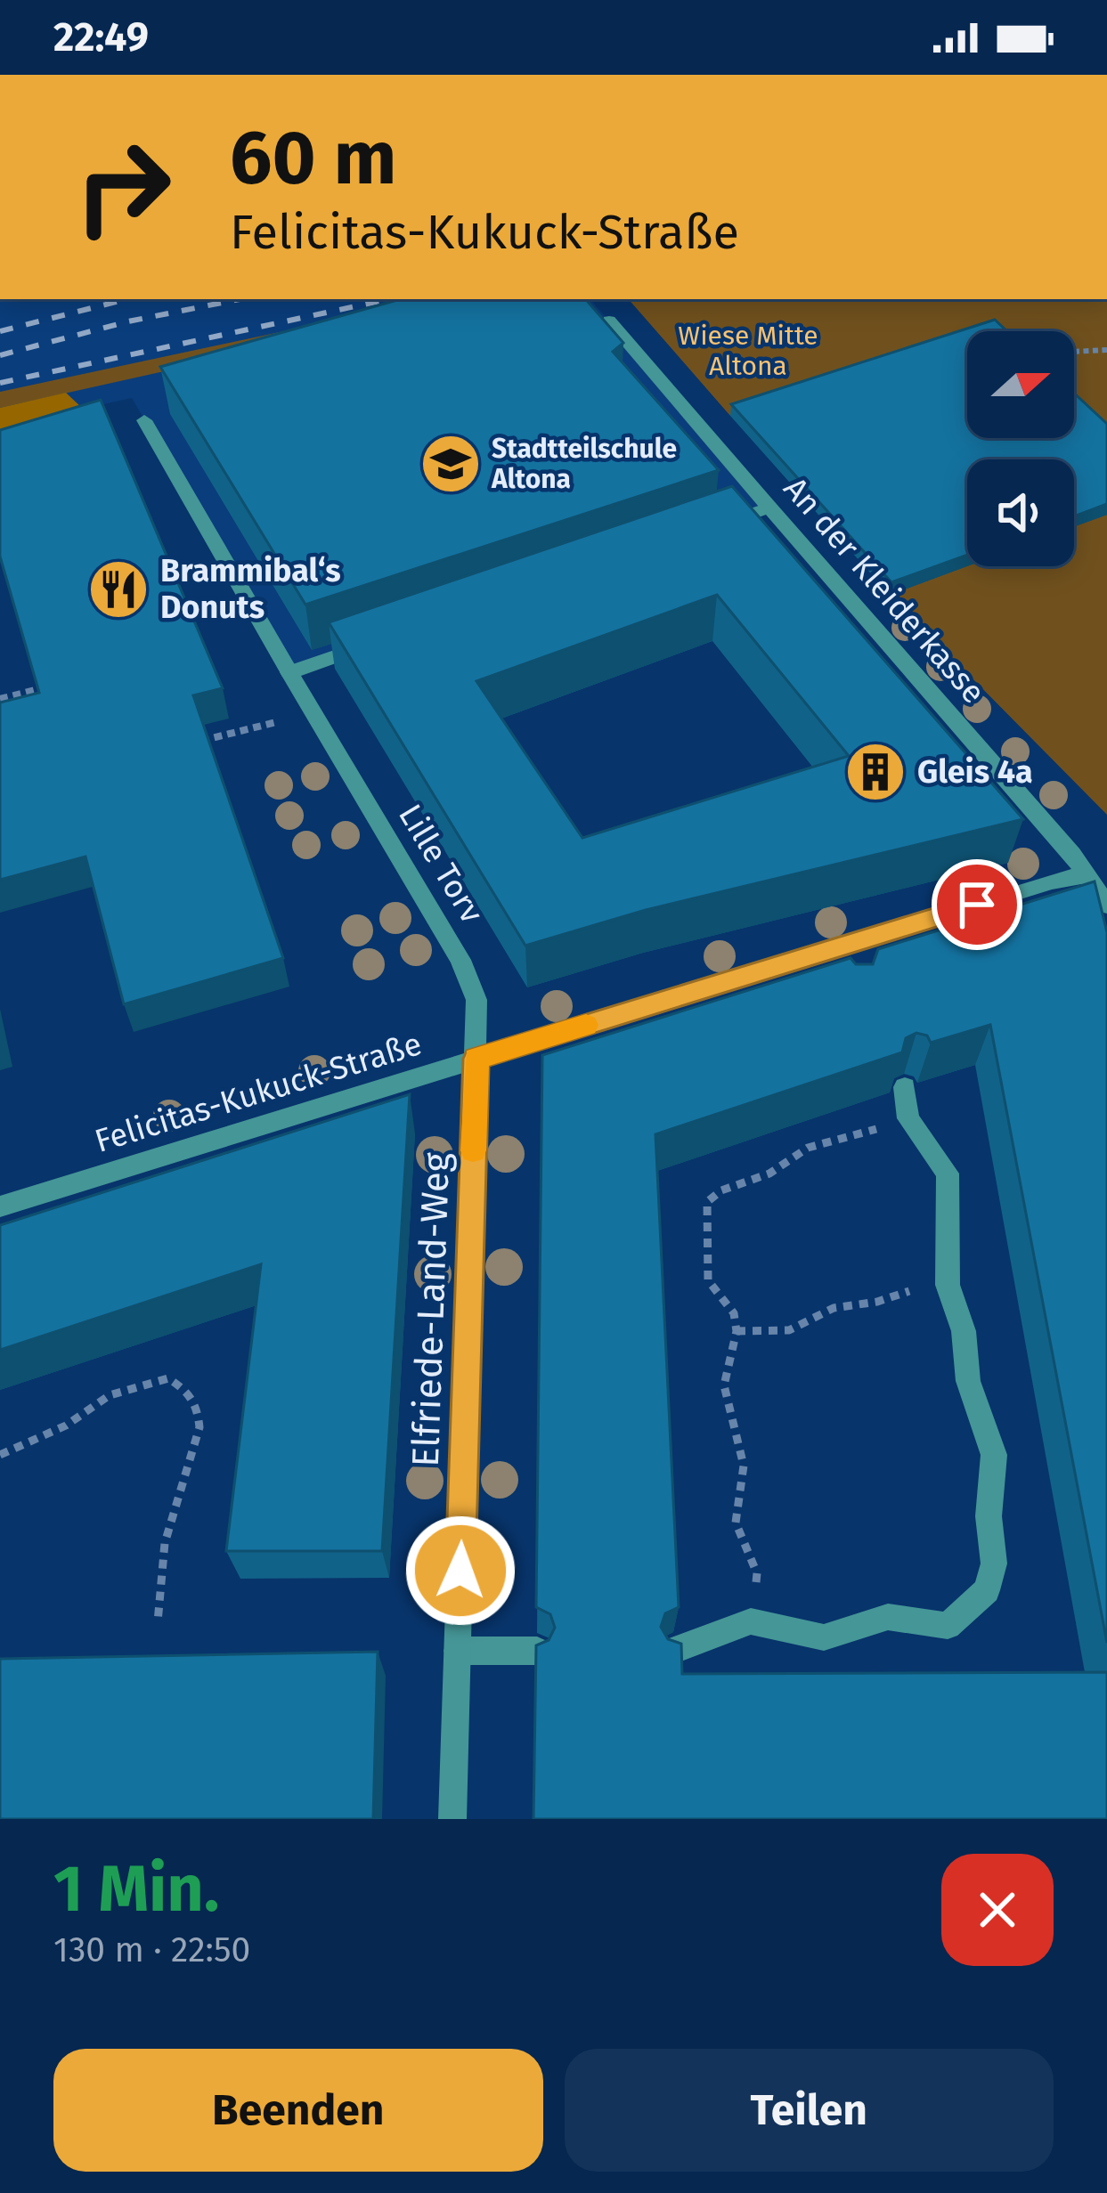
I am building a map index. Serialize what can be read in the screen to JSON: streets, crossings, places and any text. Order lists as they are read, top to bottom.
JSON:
{
  "streets": {
    "street": [
      "An der Kleiderkasse",
      "Lille Torv",
      "Felicitas-Kukuck-Straße",
      "Elfriede-Land-Weg"
    ]
  },
  "crossings": [
    ["An der Kleiderkasse", "Felicitas-Kukuck-Straße"],
    ["Lille Torv", "Felicitas-Kukuck-Straße"],
    ["Lille Torv", "Elfriede-Land-Weg"],
    ["Felicitas-Kukuck-Straße", "Elfriede-Land-Weg"]
  ],
  "parks": ["Wiese Mitte Altona"],
  "places": {
    "school or university": ["Stadtteilschule Altona"],
    "restaurant": ["Brammibal‘s Donuts"],
    "building": ["Gleis 4a"]
  },
  "north": "right",
  "page": {
    "status": "22:49",
    "turn": ["60 m", "Felicitas-Kukuck-Straße"],
    "heading": ["1 Min.", "130 m · 22:50"],
    "buttons": ["Beenden", "Teilen"]
  }
}
